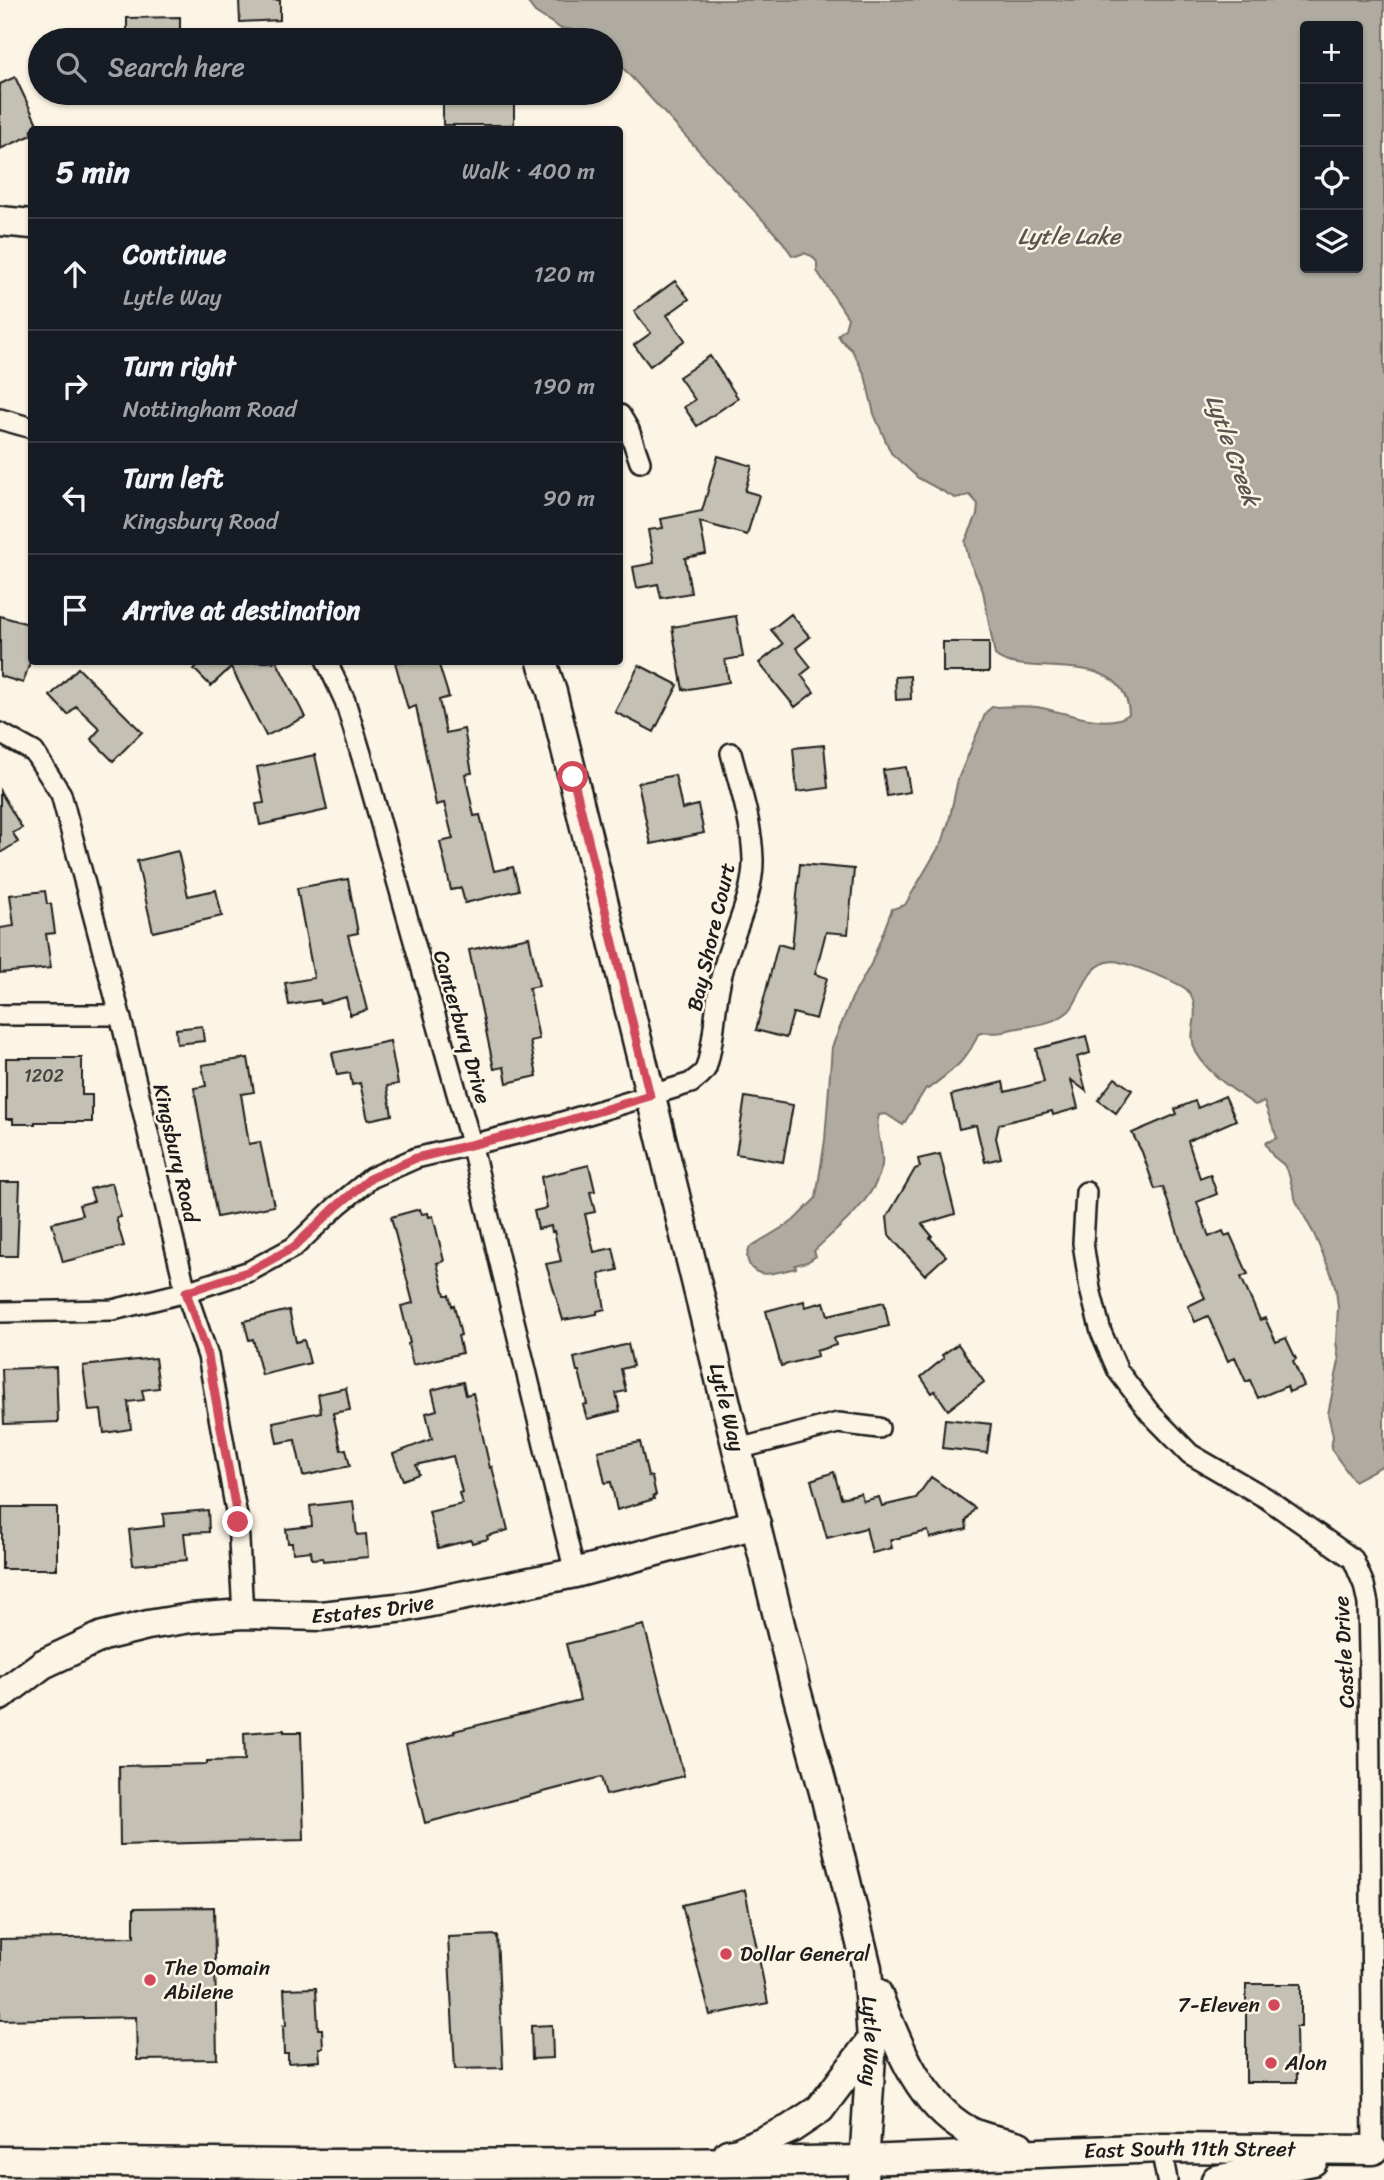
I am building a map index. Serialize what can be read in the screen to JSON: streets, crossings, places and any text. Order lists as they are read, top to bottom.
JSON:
{
  "streets": {
    "street": [
      "Bay Shore Court",
      "Canterbury Drive",
      "Kingsbury Road",
      "Lytle Way",
      "Estates Drive",
      "Castle Drive",
      "East South 11th Street"
    ]
  },
  "crossings": [
    ["Bay Shore Court", "Lytle Way"],
    ["Canterbury Drive", "Estates Drive"],
    ["Kingsbury Road", "Estates Drive"],
    ["Lytle Way", "Estates Drive"],
    ["Lytle Way", "East South 11th Street"],
    ["Castle Drive", "East South 11th Street"]
  ],
  "water": ["Lytle Lake", "Lytle Creek"],
  "places": [
    "Dollar General",
    "The Domain Abilene",
    "7-Eleven",
    "Alon"
  ],
  "house_numbers": ["1202"],
  "page": {
    "map_buttons": ["+", "−"],
    "search": "Search here",
    "heading": ["5 min", "Walk · 400 m"],
    "list": [
      ["Continue", "Lytle Way", "120 m"],
      ["Turn right", "Nottingham Road", "190 m"],
      ["Turn left", "Kingsbury Road", "90 m"],
      "Arrive at destination"
    ]
  }
}
